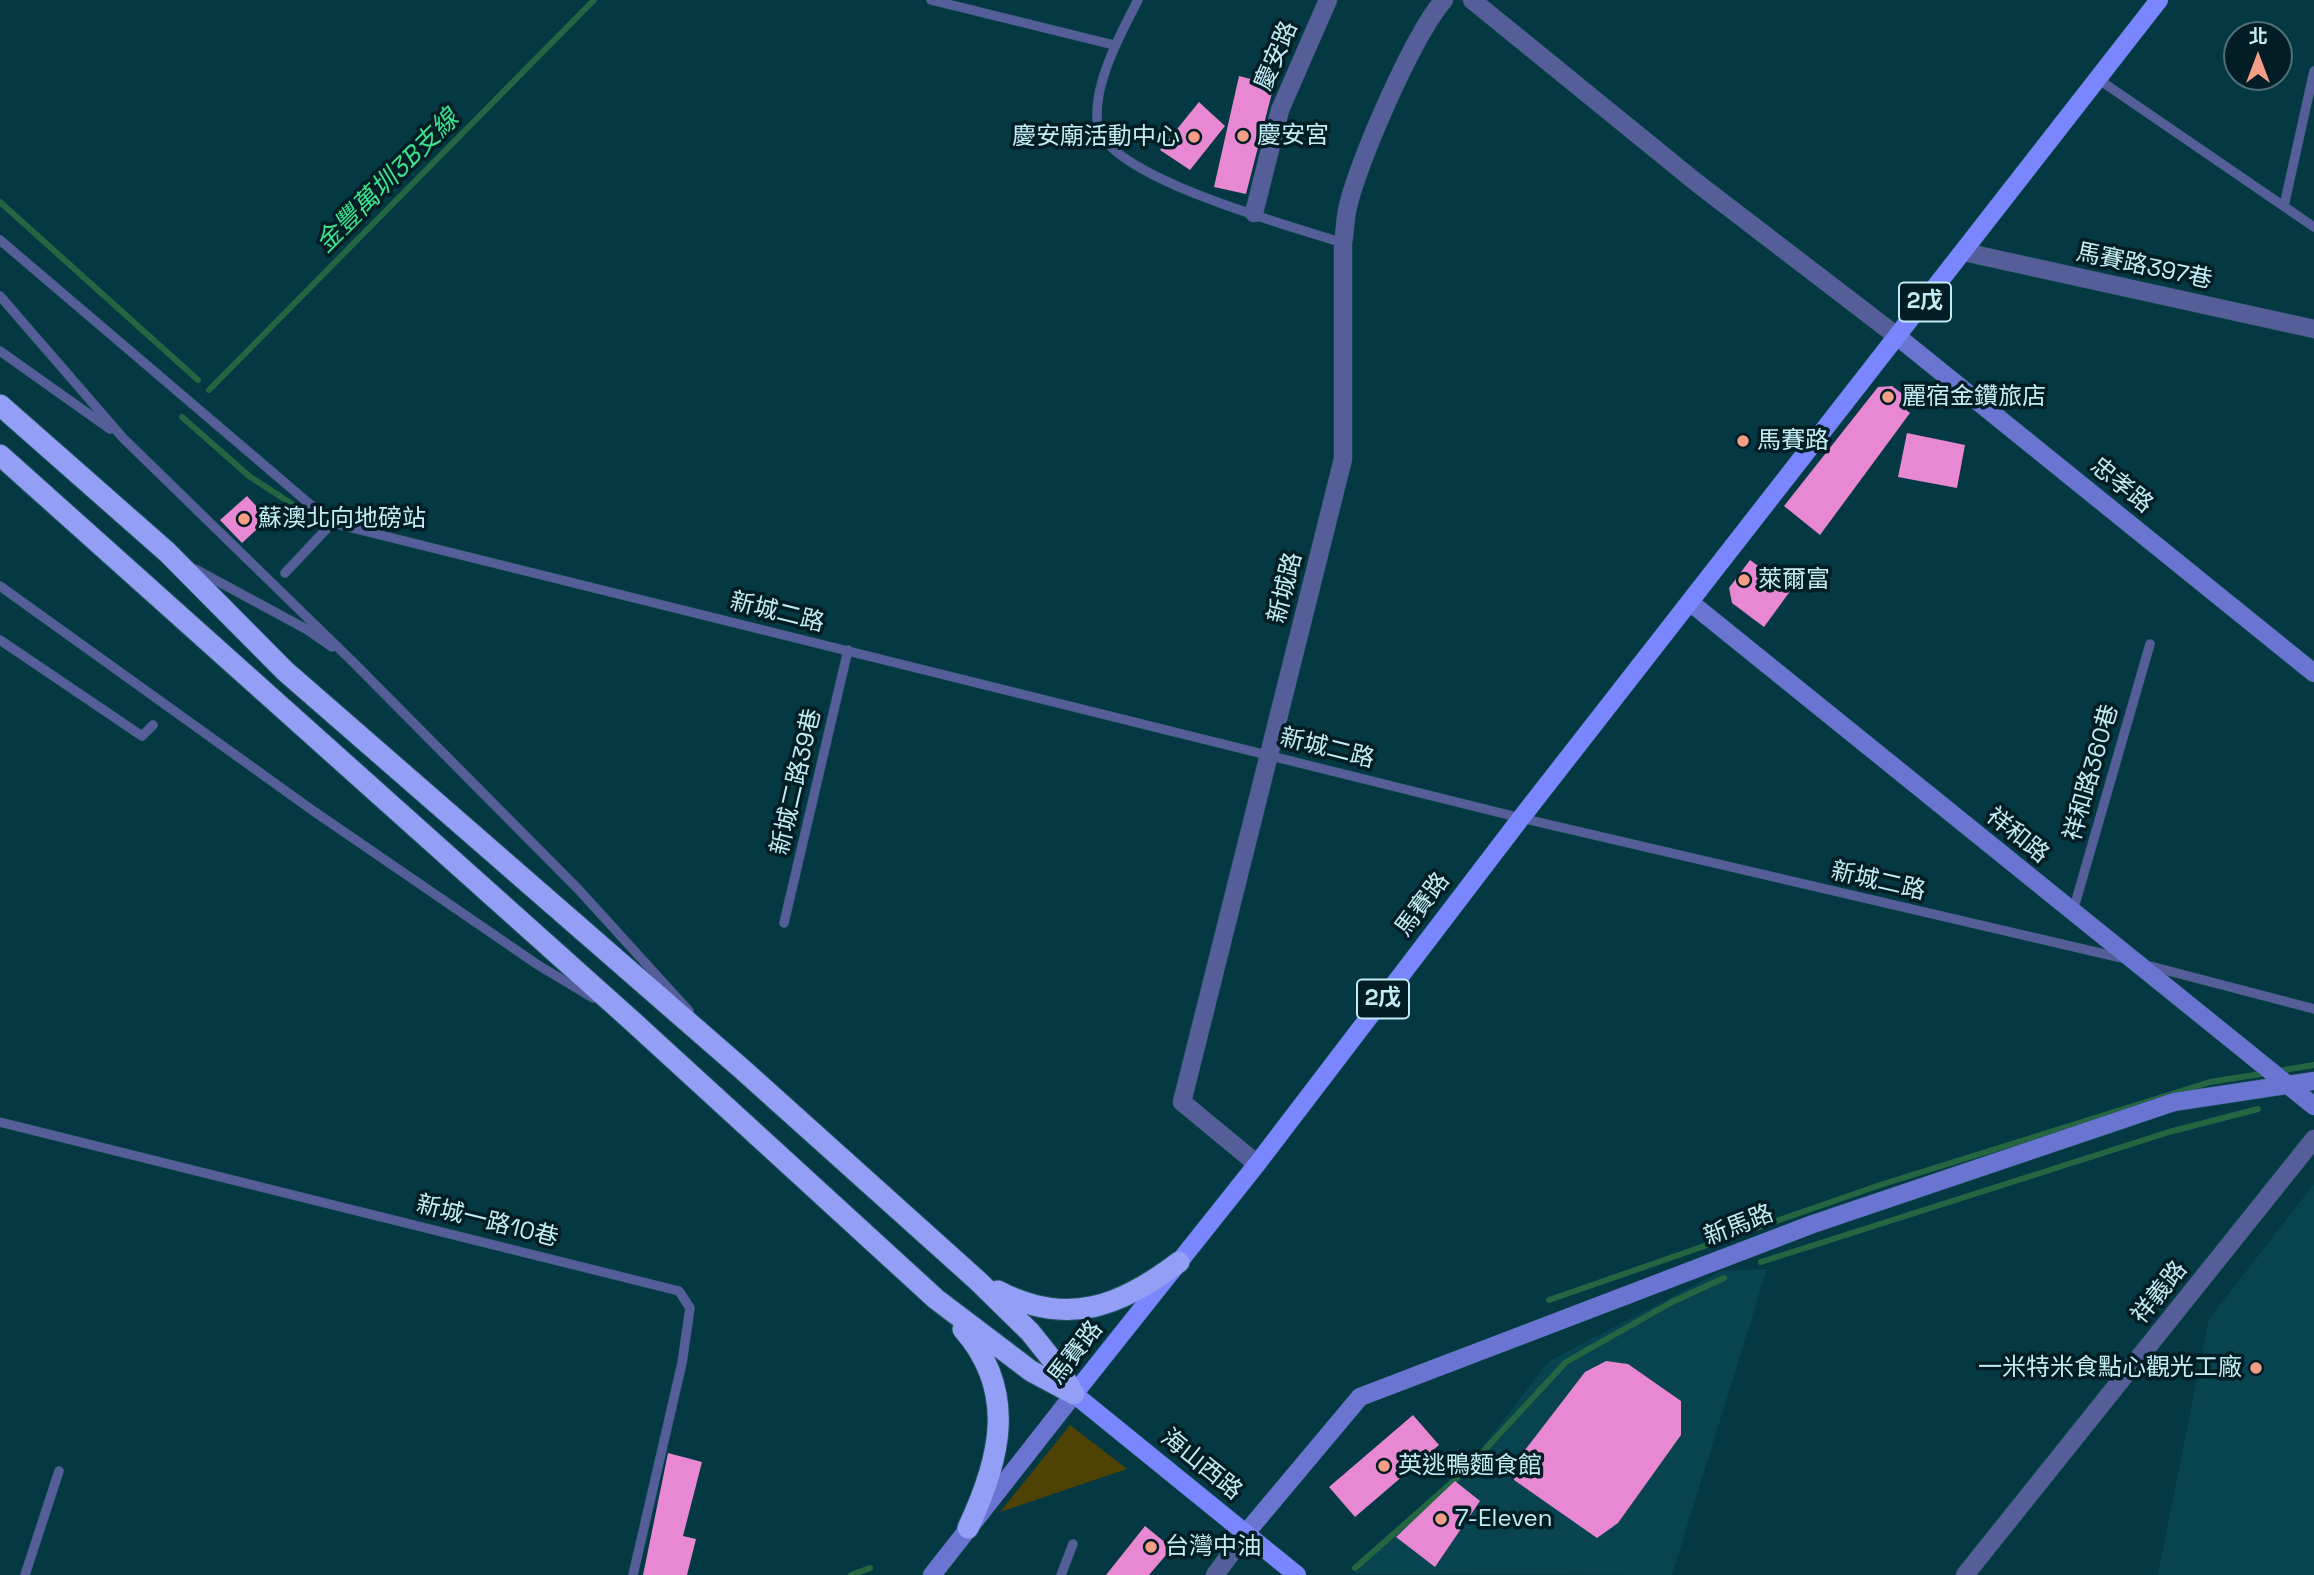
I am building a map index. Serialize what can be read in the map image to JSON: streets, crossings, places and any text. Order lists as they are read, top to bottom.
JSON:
{
  "streets": {
    "main road": ["2戊", "馬賽路", "海山西路"],
    "street": [
      "慶安路",
      "馬賽路397巷",
      "忠孝路",
      "新城路",
      "祥和路",
      "新馬路",
      "祥義路"
    ],
    "lane": [
      "新城二路",
      "祥和路360巷",
      "新城二路39巷",
      "新城一路10巷"
    ]
  },
  "crossings": [
    ["馬賽路397巷", "馬賽路"],
    ["忠孝路", "馬賽路"],
    ["新城路", "新城二路"],
    ["新城路", "馬賽路"],
    ["新城二路", "新城二路39巷"],
    ["新城二路", "祥和路"],
    ["新城二路", "馬賽路"],
    ["祥和路360巷", "祥和路"],
    ["祥和路", "馬賽路"],
    ["祥和路", "新馬路"],
    ["馬賽路", "海山西路"],
    ["新馬路", "海山西路"]
  ],
  "water": ["金豐萬圳3B支線"],
  "places": [
    "慶安宮",
    "慶安廟活動中心",
    "麗宿金鑽旅店",
    "馬賽路",
    "蘇澳北向地磅站",
    "萊爾富",
    "一米特米食點心觀光工廠",
    "英逃鴨麵食館",
    "7-Eleven",
    "台灣中油"
  ],
  "north": "top"
}
